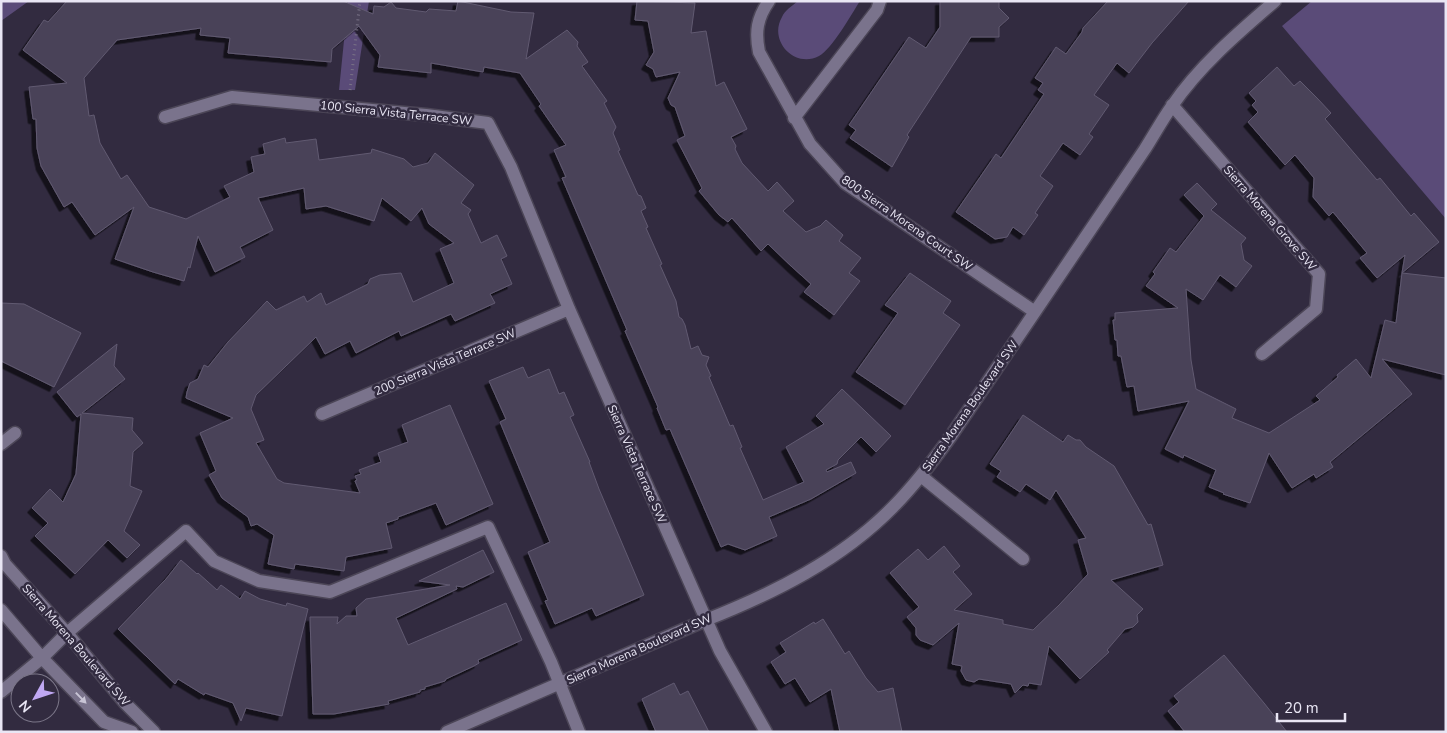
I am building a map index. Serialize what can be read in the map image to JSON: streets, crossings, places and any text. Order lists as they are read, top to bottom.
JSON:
{
  "streets": {
    "street": [
      "100 Sierra Vista Terrace SW",
      "Sierra Morena Grove SW",
      "800 Sierra Morena Court SW",
      "200 Sierra Vista Terrace SW",
      "Sierra Morena Boulevard SW",
      "Sierra Vista Terrace SW"
    ]
  },
  "crossings": [
    ["100 Sierra Vista Terrace SW", "200 Sierra Vista Terrace SW"],
    ["100 Sierra Vista Terrace SW", "Sierra Vista Terrace SW"],
    ["Sierra Morena Grove SW", "Sierra Morena Boulevard SW"],
    ["800 Sierra Morena Court SW", "Sierra Morena Boulevard SW"],
    ["200 Sierra Vista Terrace SW", "Sierra Vista Terrace SW"],
    ["Sierra Morena Boulevard SW", "Sierra Vista Terrace SW"]
  ],
  "scale_bar": "20 m",
  "north": "bottom left"
}
